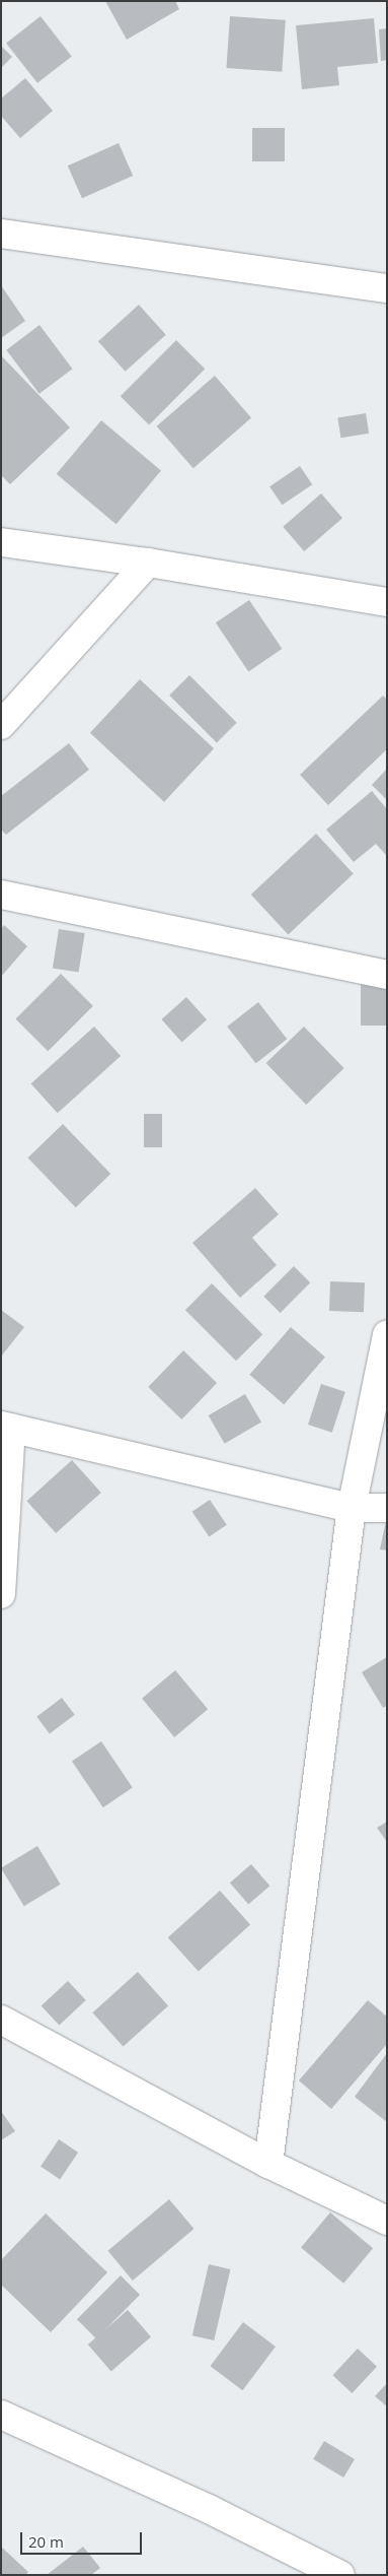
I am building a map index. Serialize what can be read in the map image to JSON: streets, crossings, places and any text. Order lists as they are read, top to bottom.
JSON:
{
  "scale_bar": "20 m"
}
